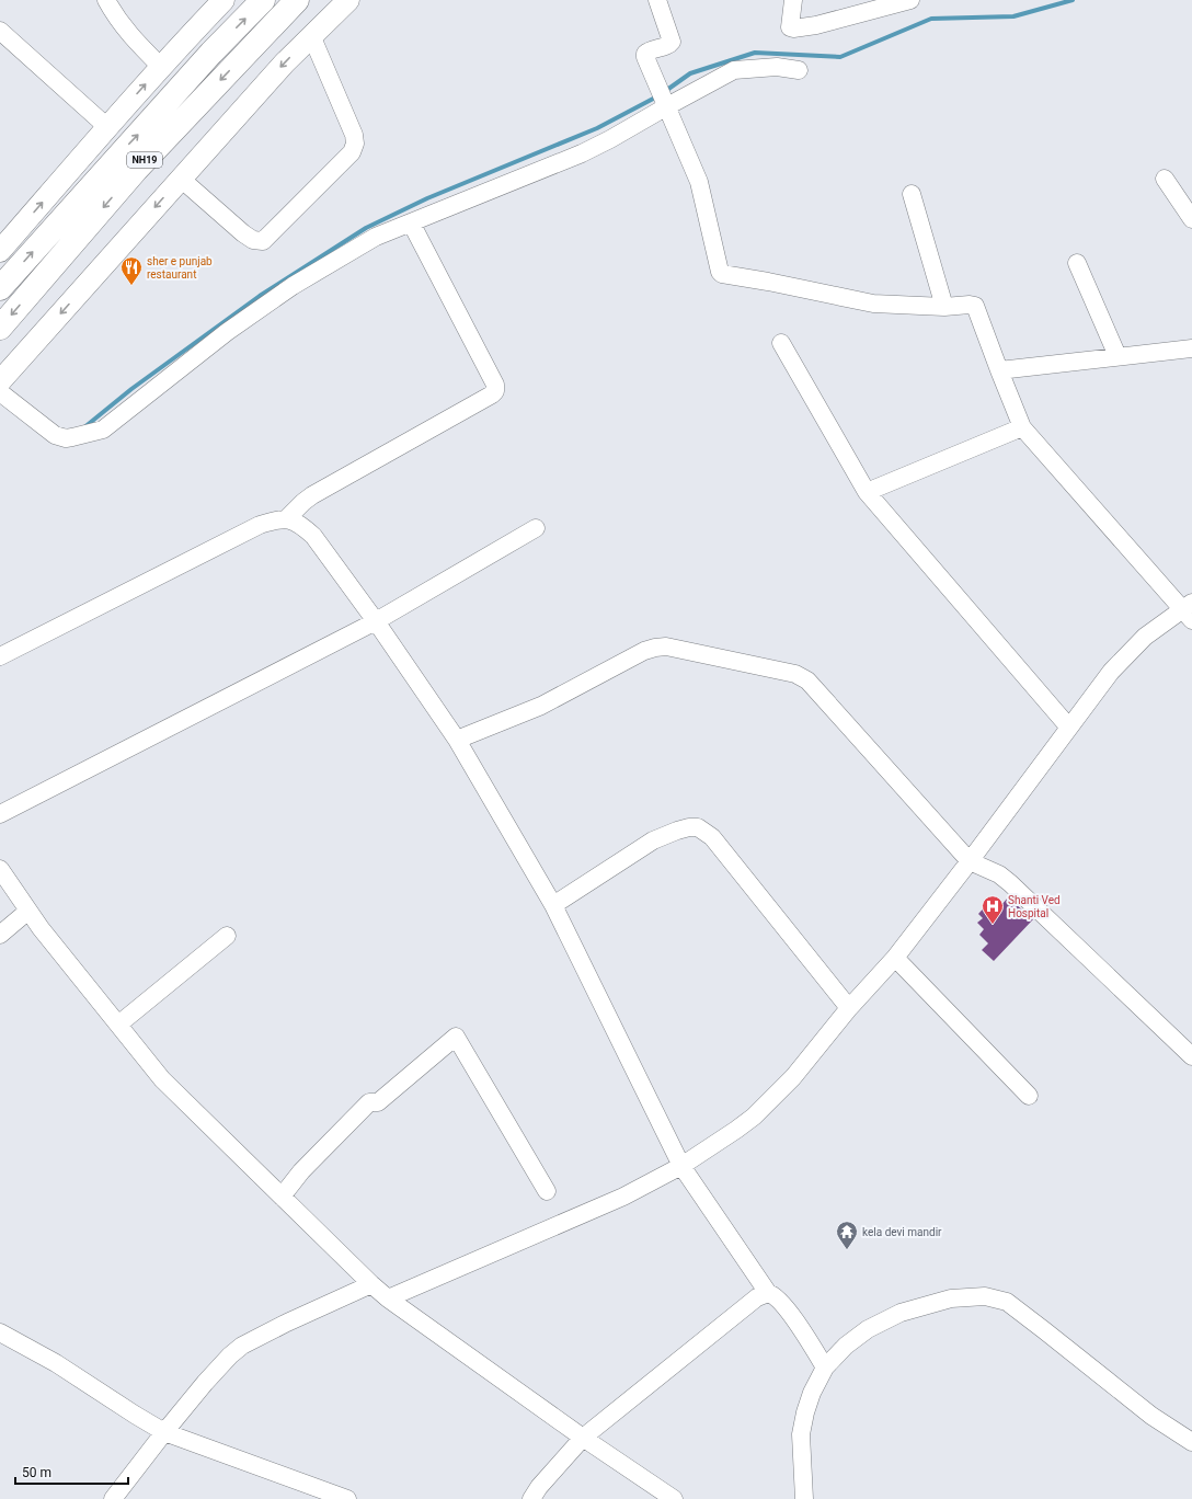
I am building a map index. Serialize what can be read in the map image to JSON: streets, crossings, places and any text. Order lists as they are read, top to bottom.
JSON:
{
  "streets": {
    "highway": ["NH19"]
  },
  "places": {
    "restaurant": ["sher e punjab restaurant"],
    "hospital": ["Shanti Ved Hospital"],
    "temple": ["kela devi mandir"]
  },
  "scale_bar": "50 m"
}
